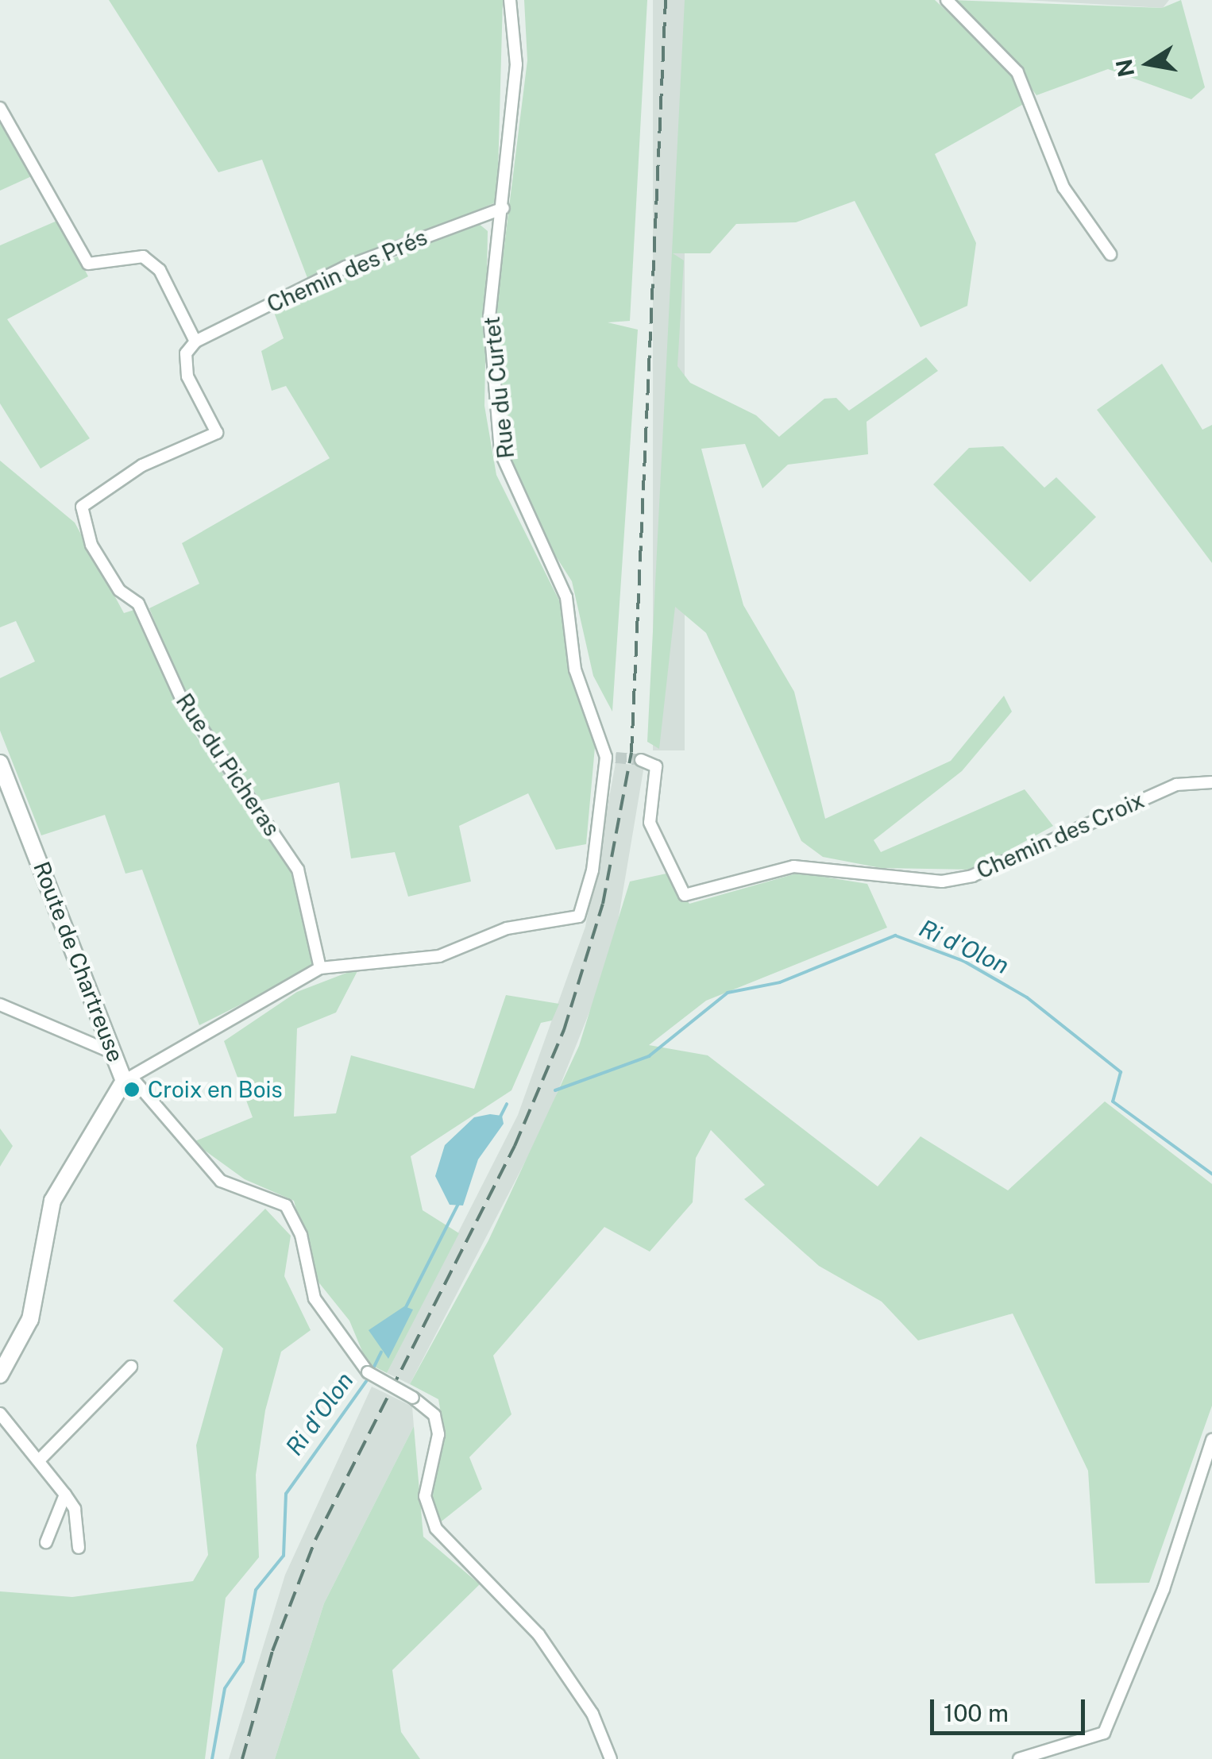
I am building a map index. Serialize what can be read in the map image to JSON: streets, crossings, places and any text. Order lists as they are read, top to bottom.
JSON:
{
  "streets": {
    "main road": ["Route de Chartreuse"],
    "street": [
      "Chemin des Prés",
      "Rue du Curtet",
      "Rue du Picheras",
      "Chemin des Croix"
    ]
  },
  "crossings": [
    ["Chemin des Prés", "Rue du Curtet"],
    ["Chemin des Prés", "Rue du Picheras"],
    ["Rue du Curtet", "Rue du Picheras"]
  ],
  "water": ["Ri d'Olon"],
  "places": ["Croix en Bois"],
  "scale_bar": "100 m",
  "north": "left"
}
